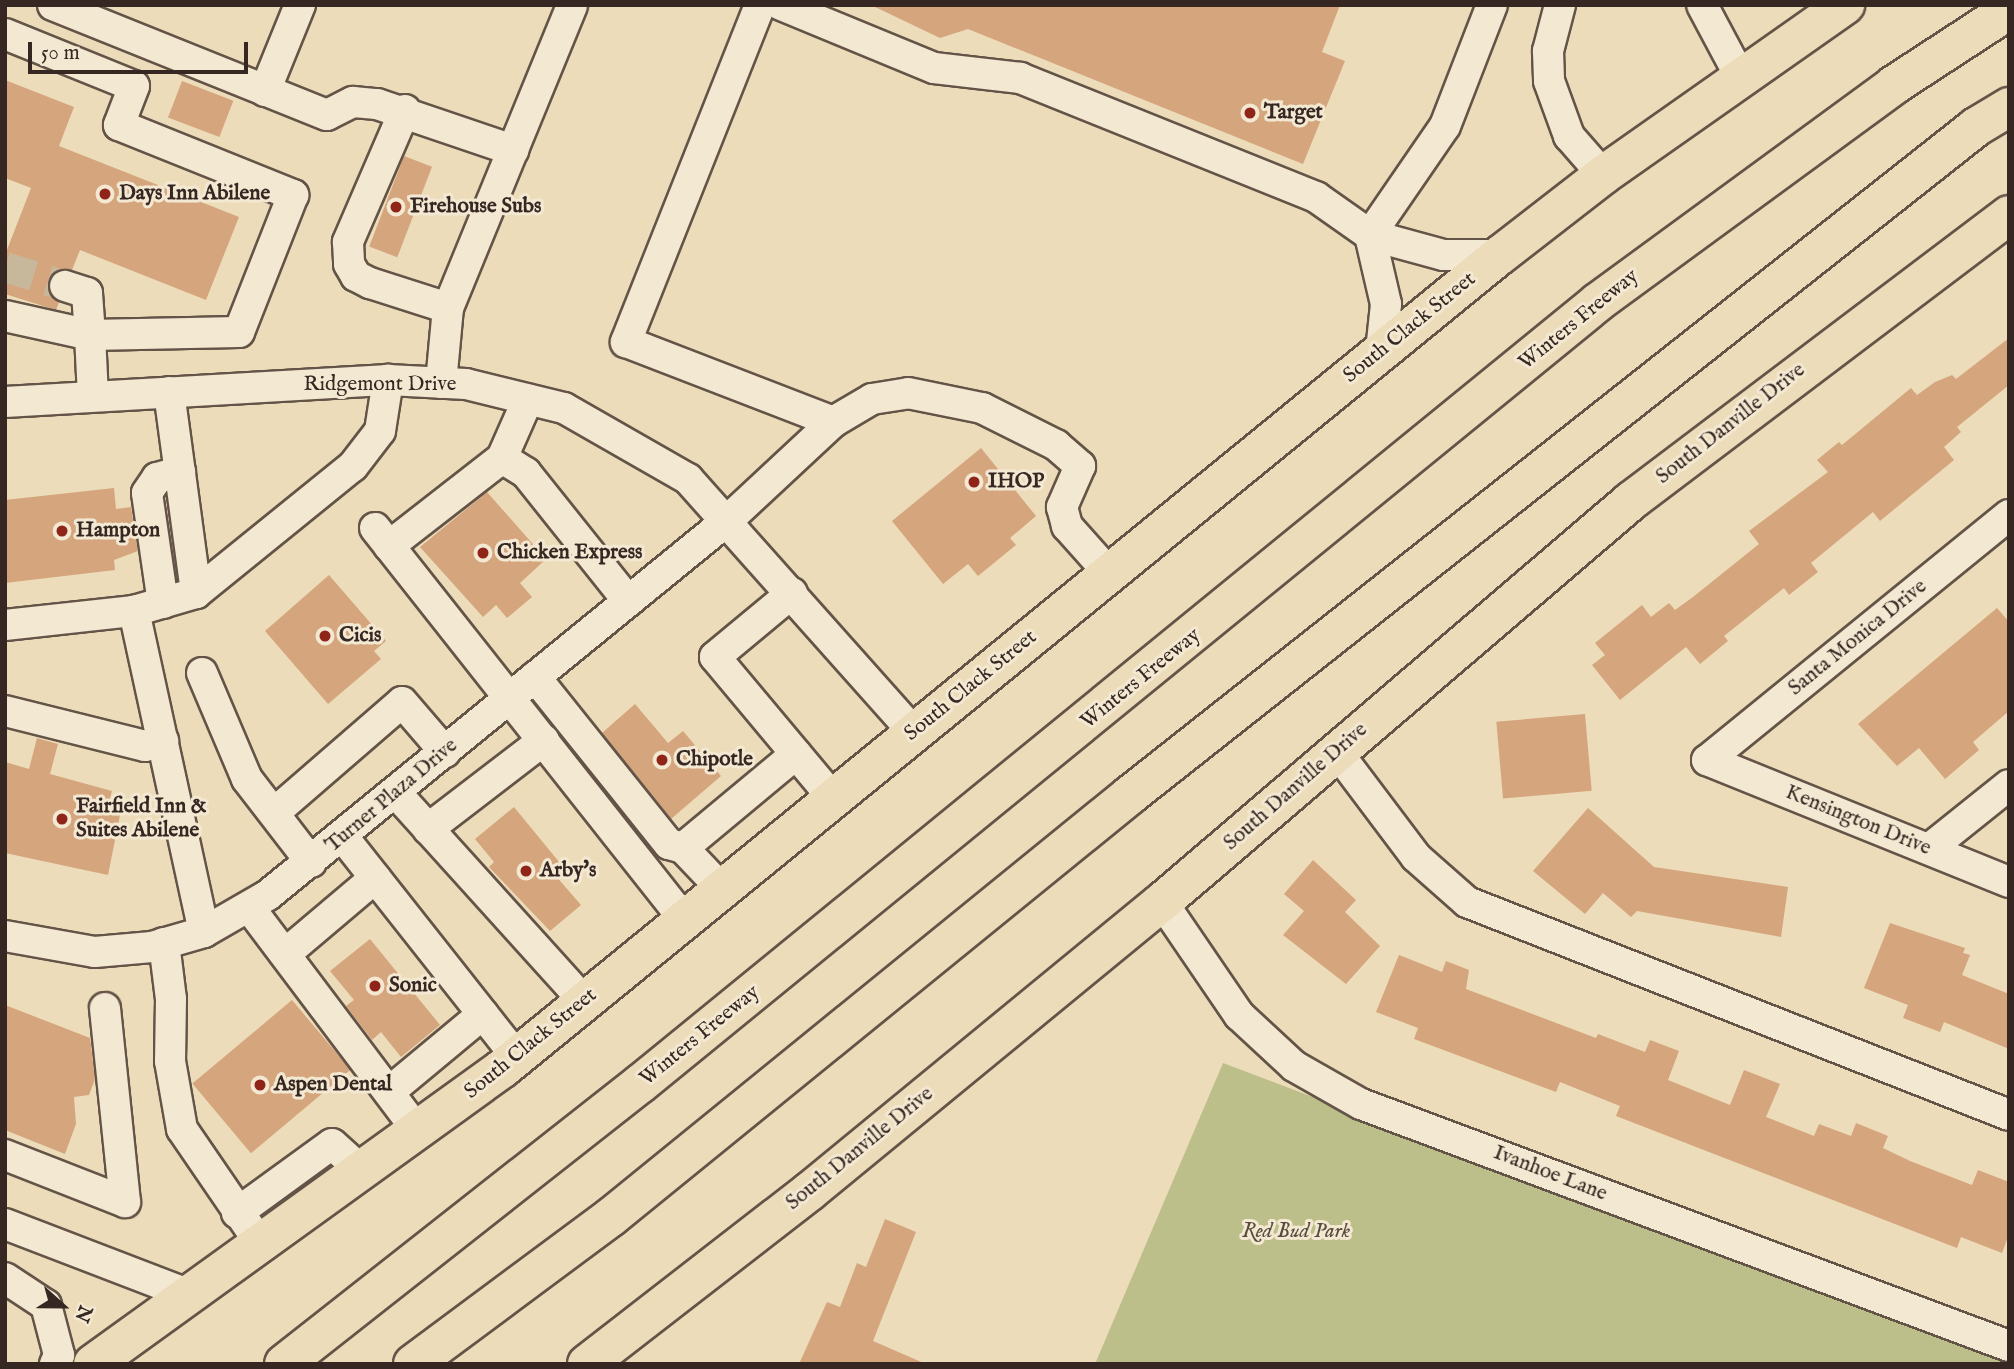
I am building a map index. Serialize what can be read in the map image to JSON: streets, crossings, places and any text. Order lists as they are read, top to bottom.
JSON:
{
  "streets": {
    "main road": ["Winters Freeway", "South Clack Street", "South Danville Drive"],
    "street": [
      "Ridgemont Drive",
      "Santa Monica Drive",
      "Turner Plaza Drive",
      "Kensington Drive",
      "Ivanhoe Lane"
    ]
  },
  "crossings": [
    ["South Clack Street", "Ridgemont Drive"],
    ["South Clack Street", "Turner Plaza Drive"],
    ["Ridgemont Drive", "Turner Plaza Drive"],
    ["South Danville Drive", "Ivanhoe Lane"],
    ["Santa Monica Drive", "Kensington Drive"]
  ],
  "parks": ["Red Bud Park"],
  "places": [
    "Target",
    "Days Inn Abilene",
    "Firehouse Subs",
    "IHOP",
    "Hampton",
    "Chicken Express",
    "Cicis",
    "Chipotle",
    "Fairfield Inn & Suites Abilene",
    "Arby's",
    "Sonic",
    "Aspen Dental"
  ],
  "scale_bar": "50 m",
  "north": "right"
}
